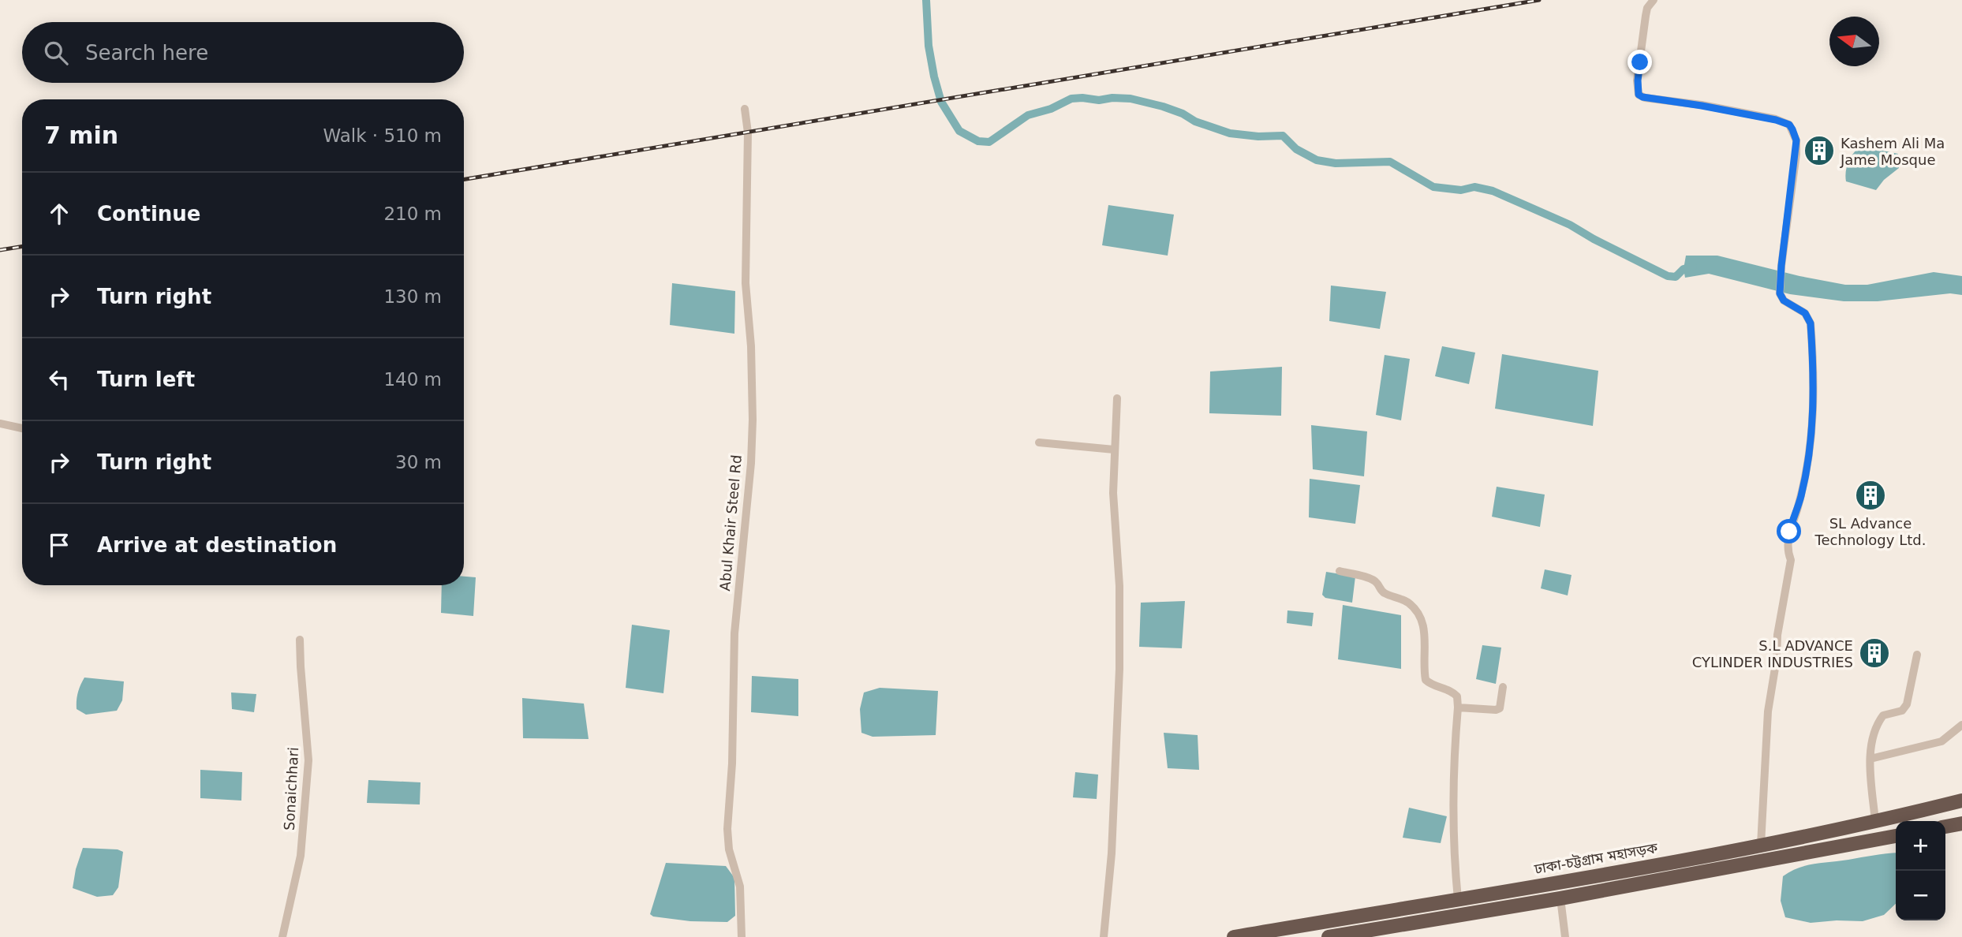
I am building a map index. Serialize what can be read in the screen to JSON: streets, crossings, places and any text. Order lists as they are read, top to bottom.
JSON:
{
  "streets": {
    "highway": ["ঢাকা-চট্টগ্রাম মহাসড়ক"],
    "street": ["Abul Khair Steel Rd", "Sonaichhari"]
  },
  "places": {
    "building": ["Kashem Ali Ma Jame Mosque", "SL Advance Technology Ltd.", "S.L ADVANCE CYLINDER INDUSTRIES"]
  },
  "north": "left",
  "page": {
    "search": "Search here",
    "heading": ["7 min", "Walk · 510 m"],
    "list": [
      ["Continue", "210 m"],
      ["Turn right", "130 m"],
      ["Turn left", "140 m"],
      ["Turn right", "30 m"],
      "Arrive at destination"
    ],
    "map_buttons": ["+", "−"]
  }
}
